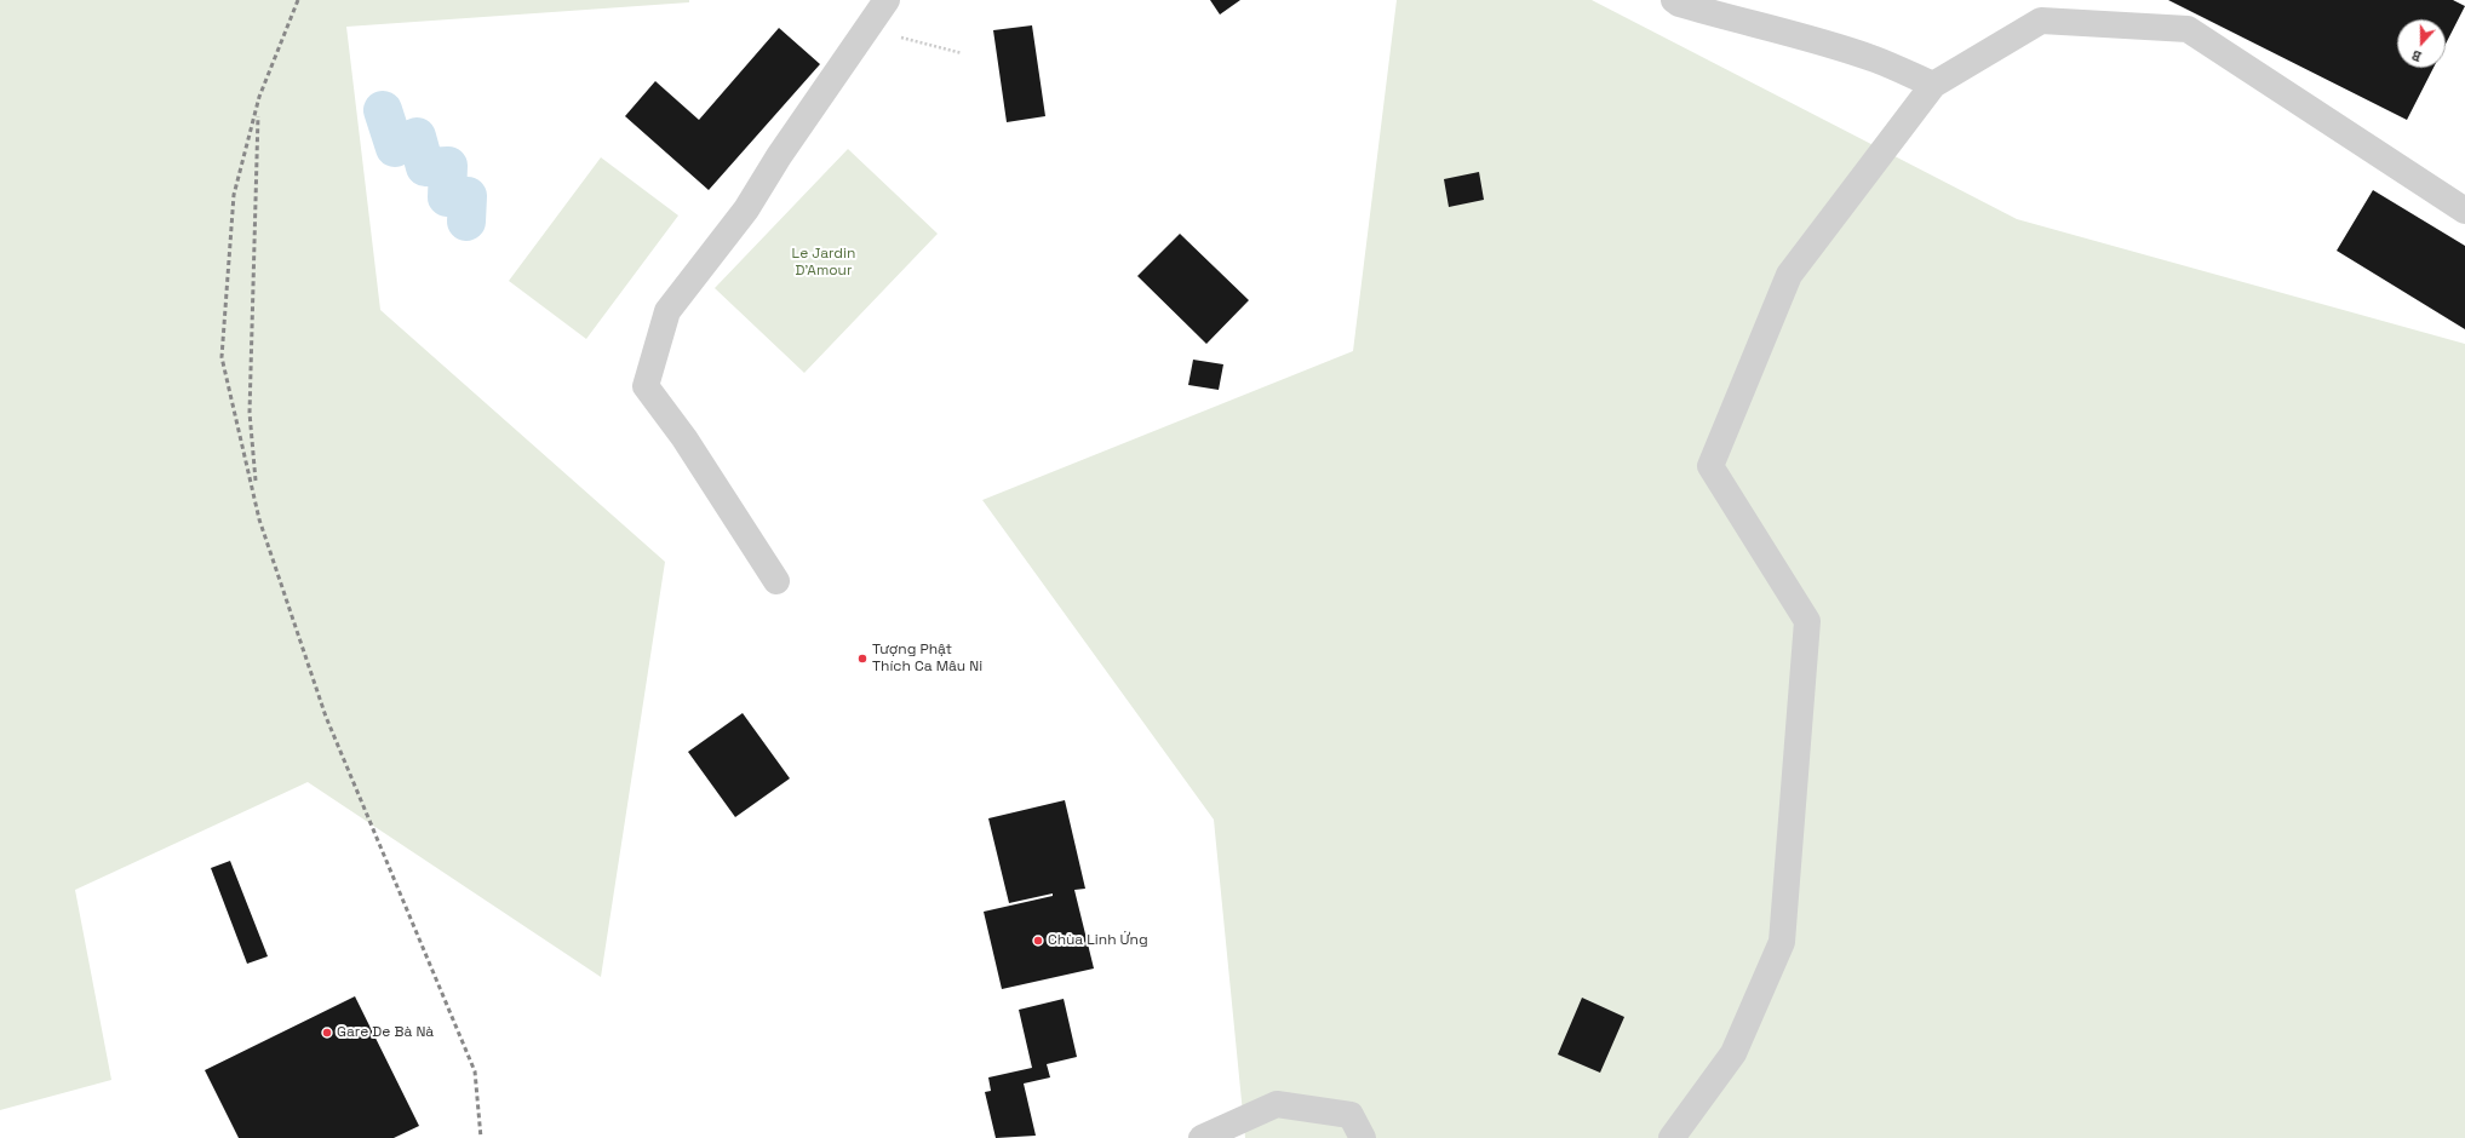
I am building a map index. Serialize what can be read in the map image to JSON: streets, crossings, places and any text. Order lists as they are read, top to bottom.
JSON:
{
  "parks": ["Le Jardin D’Amour"],
  "places": ["Tượng Phật Thích Ca Mâu Ni", "Chùa Linh Ứng", "Gare De Bà Nà"],
  "north": "bottom"
}
